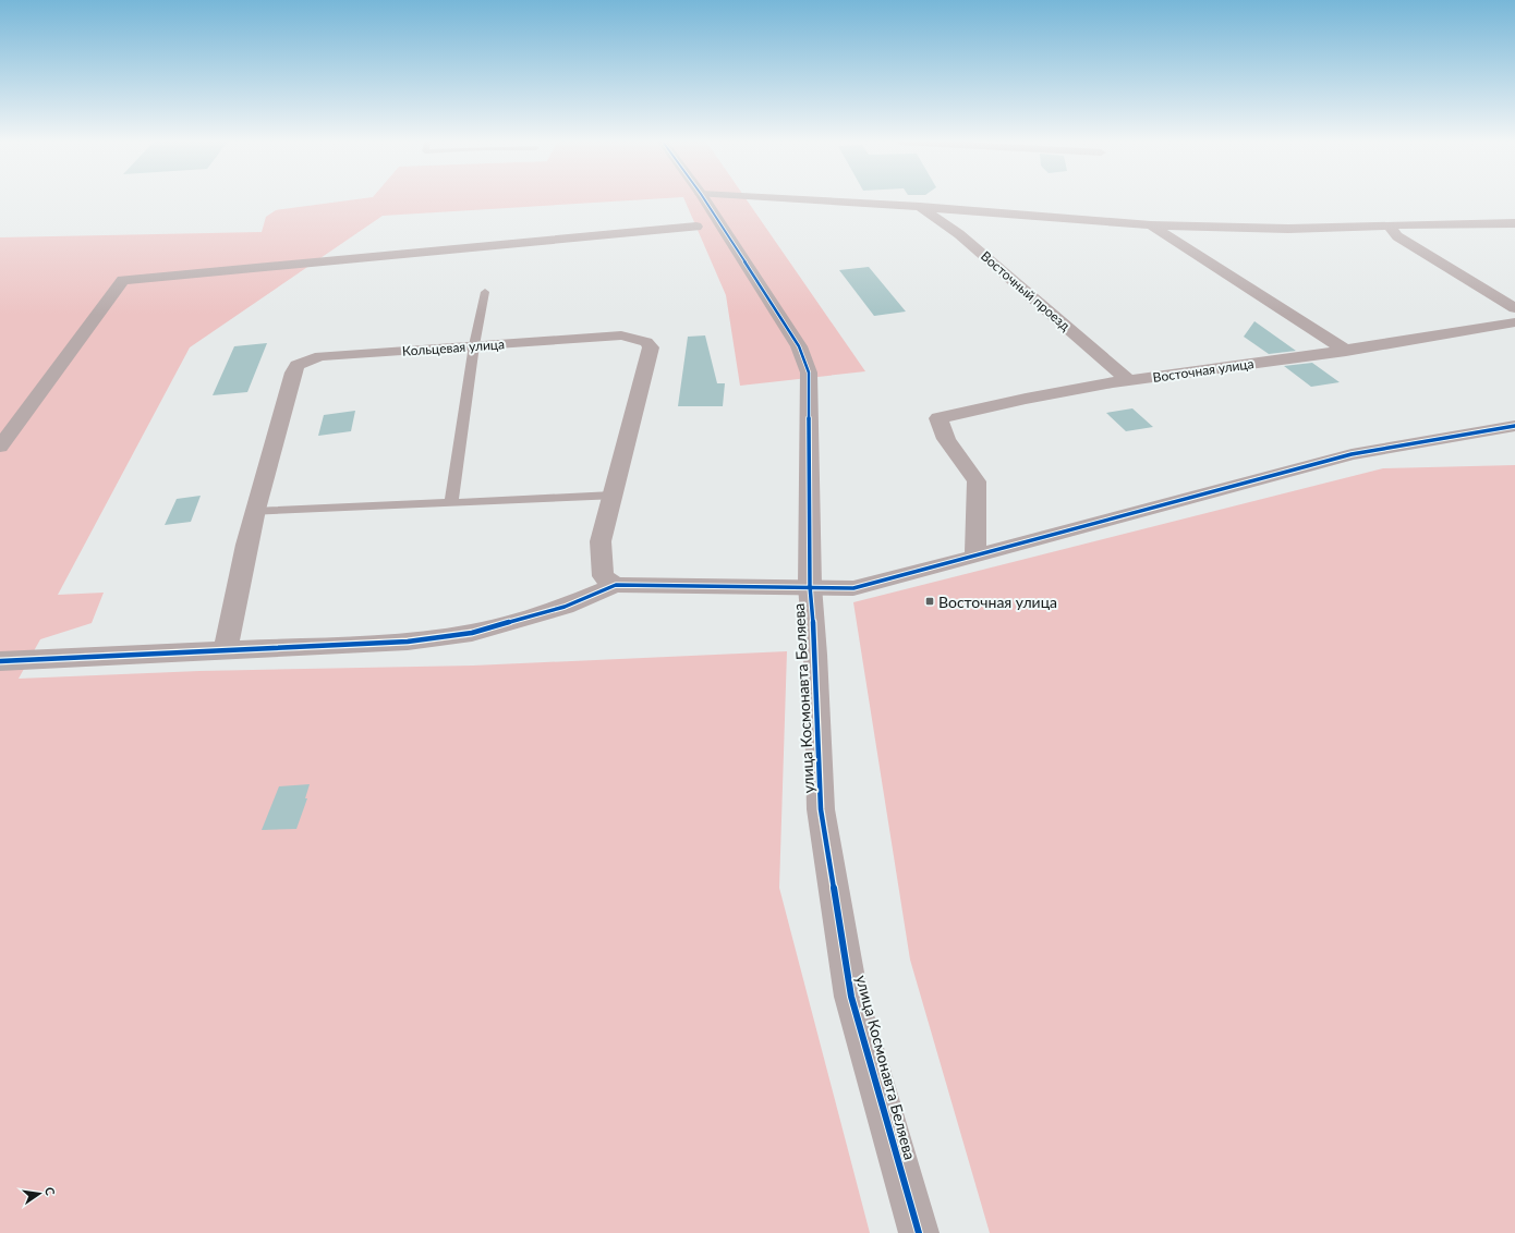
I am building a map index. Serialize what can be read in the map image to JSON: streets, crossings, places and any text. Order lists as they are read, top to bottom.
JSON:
{
  "streets": {
    "street": [
      "Восточный проезд",
      "Кольцевая улица",
      "Восточная улица",
      "улица Космонавта Беляева"
    ]
  },
  "crossings": [
    ["Восточный проезд", "Восточная улица"]
  ],
  "places": {
    "transit": ["Восточная улица"]
  },
  "north": "right"
}
